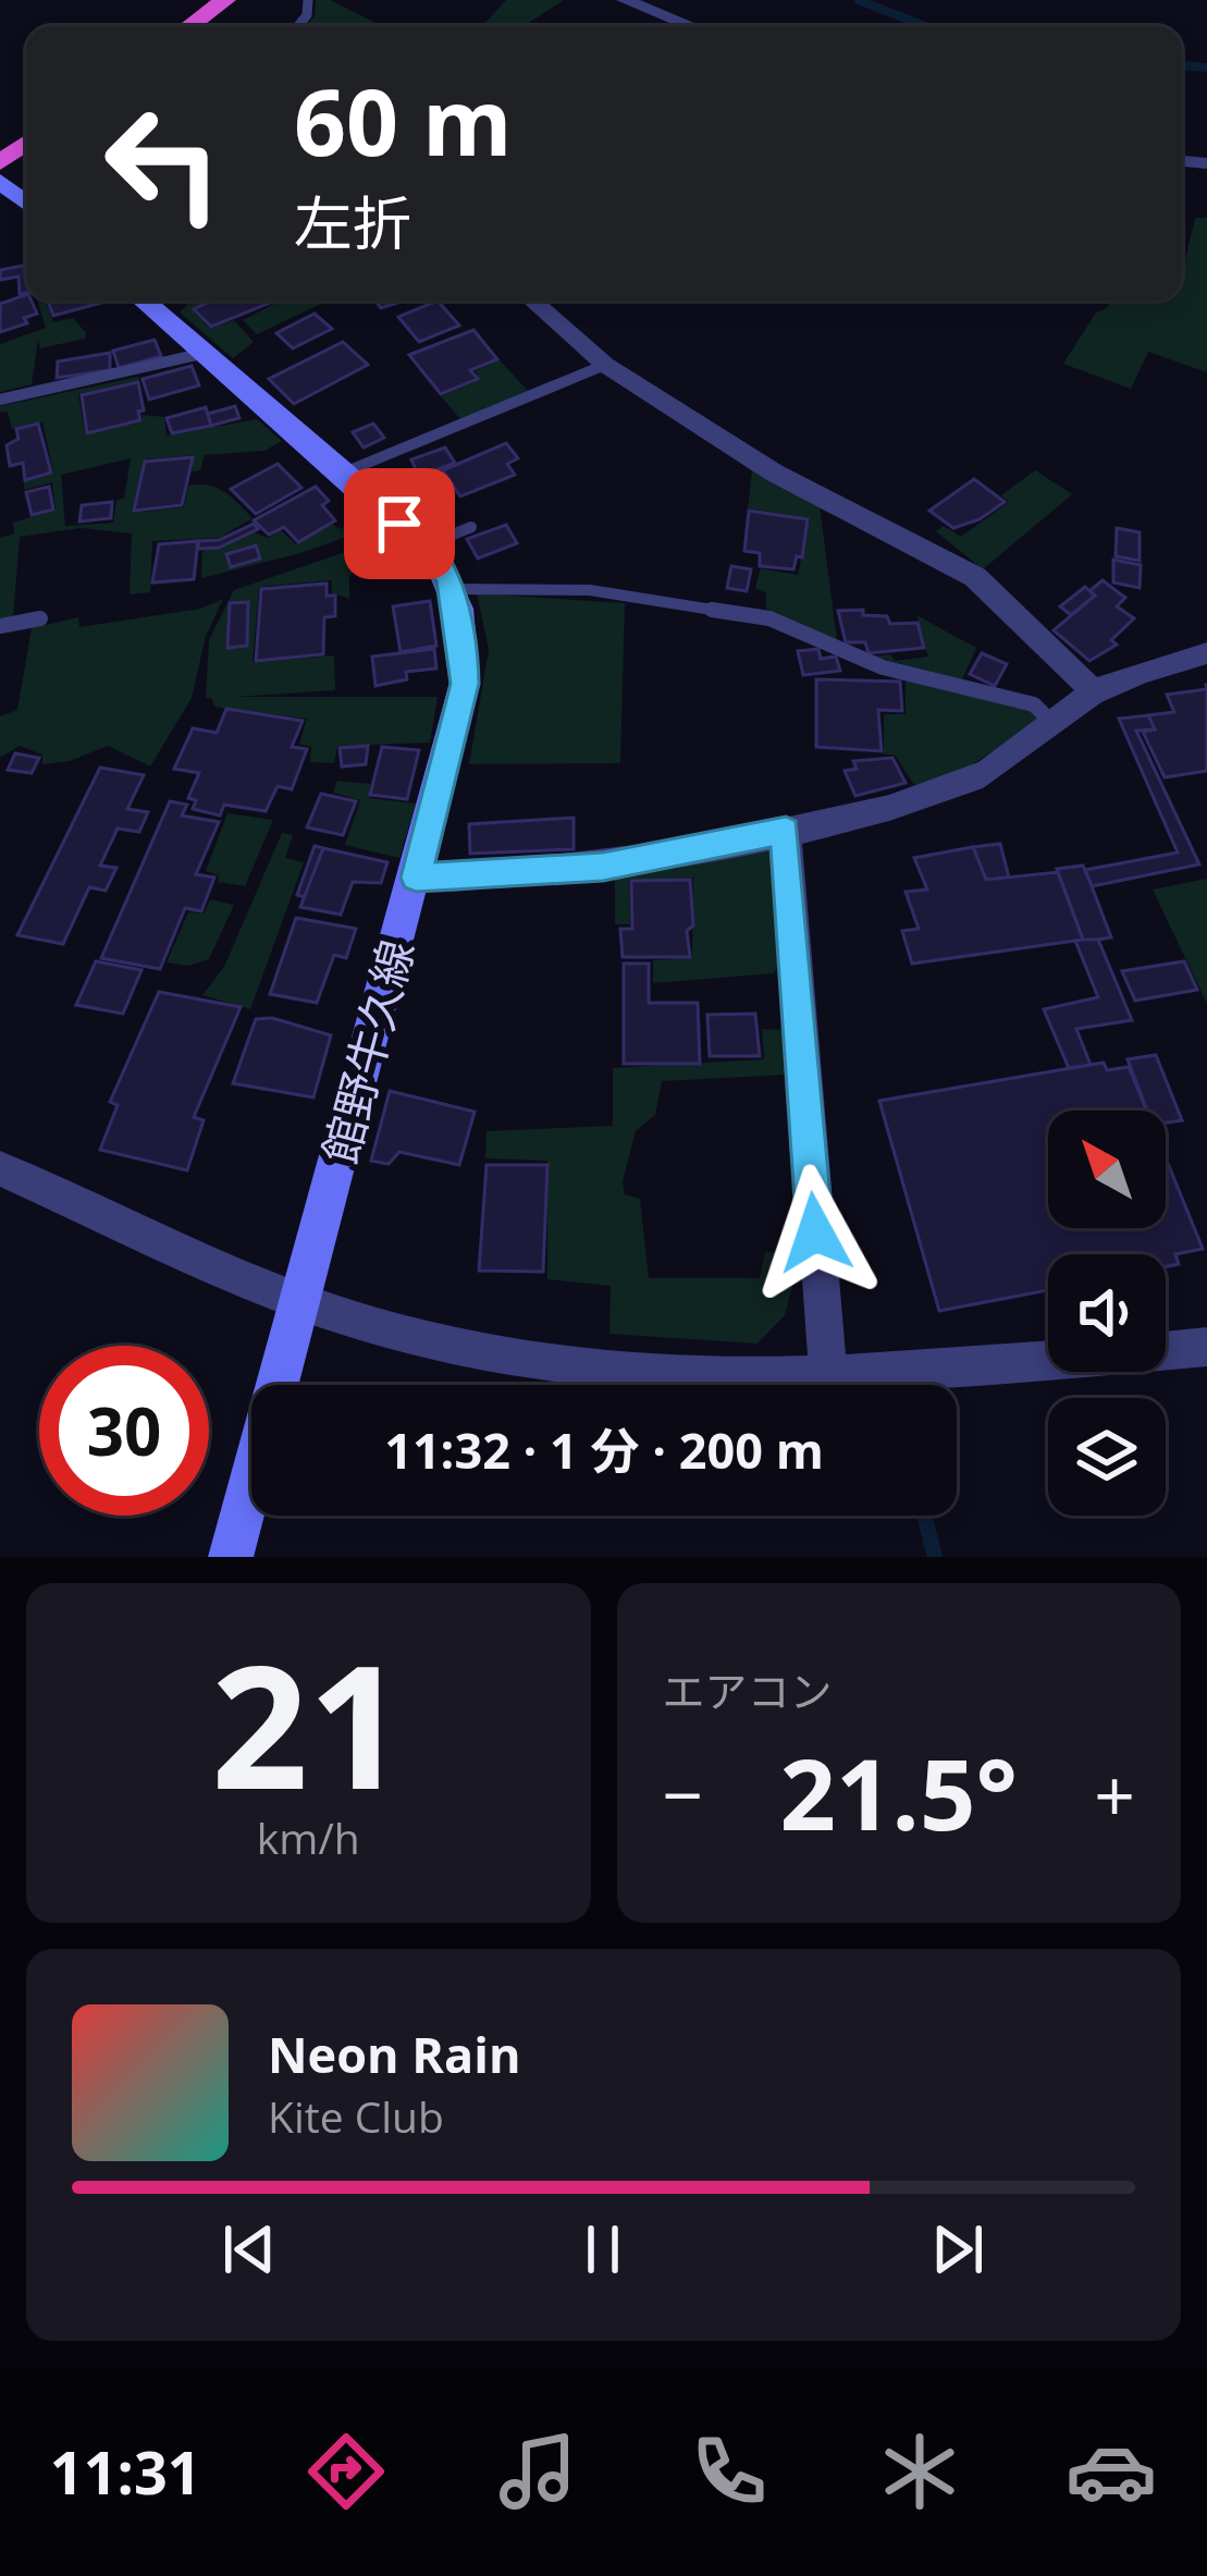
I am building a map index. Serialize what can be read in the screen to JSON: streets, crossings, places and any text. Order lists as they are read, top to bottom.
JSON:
{
  "streets": {
    "main road": ["館野牛久線"]
  },
  "north": "top left",
  "page": {
    "turn": ["60 m", "左折"],
    "limit": "30",
    "trip": "11:32 · 1 分 · 200 m",
    "tile": [
      ["21", "km/h"],
      "エアコン"
    ],
    "heat": ["−", "21.5°", "+"],
    "song": ["Neon Rain", "Kite Club"],
    "tabs": "11:31"
  }
}
